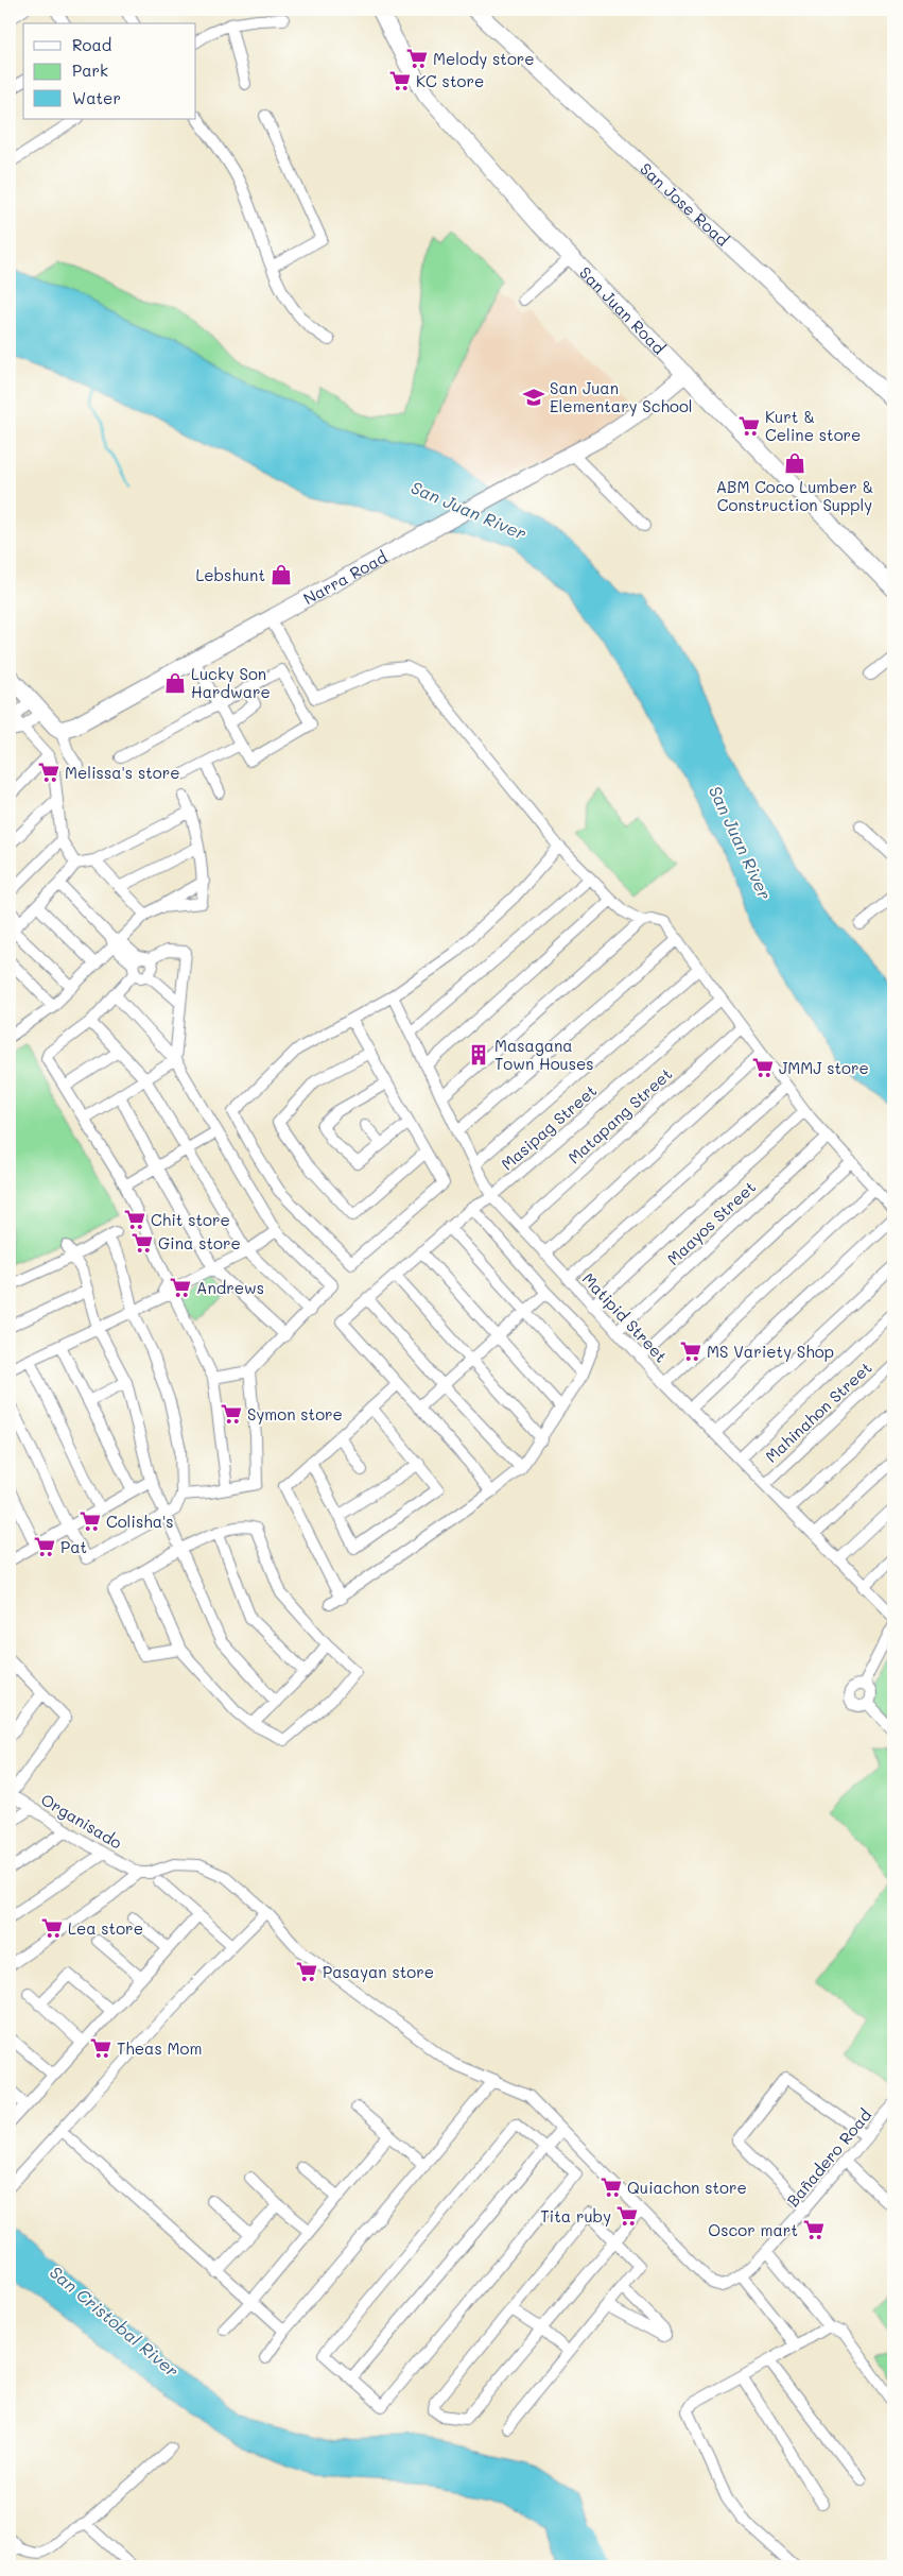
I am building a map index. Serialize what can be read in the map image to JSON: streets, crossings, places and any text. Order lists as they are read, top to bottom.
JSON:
{
  "streets": {
    "main road": ["San Jose Road", "San Juan Road", "Narra Road"],
    "street": [
      "Matapang Street",
      "Masipag Street",
      "Maayos Street",
      "Matipid Street",
      "Mahinahon Street",
      "Organisado",
      "Bañadero Road"
    ]
  },
  "crossings": [
    ["San Juan Road", "Narra Road"],
    ["Matapang Street", "Matipid Street"],
    ["Masipag Street", "Matipid Street"],
    ["Maayos Street", "Matipid Street"],
    ["Matipid Street", "Mahinahon Street"],
    ["Organisado", "Bañadero Road"]
  ],
  "water": ["San Juan River", "San Cristobal River"],
  "places": {
    "supermarket": [
      "Melody store",
      "KC store",
      "Kurt & Celine store",
      "Melissa's store",
      "JMMJ store",
      "Chit store",
      "Gina store",
      "Andrews",
      "MS Variety Shop",
      "Symon store",
      "Colisha's",
      "Pat",
      "Lea store",
      "Pasayan store",
      "Theas Mom",
      "Quiachon store",
      "Tita ruby",
      "Oscor mart"
    ],
    "school or university": ["San Juan Elementary School"],
    "shop": ["ABM Coco Lumber & Construction Supply", "Lebshunt", "Lucky Son Hardware"],
    "building": ["Masagana Town Houses"]
  },
  "legend": ["Road", "Park", "Water"]
}
